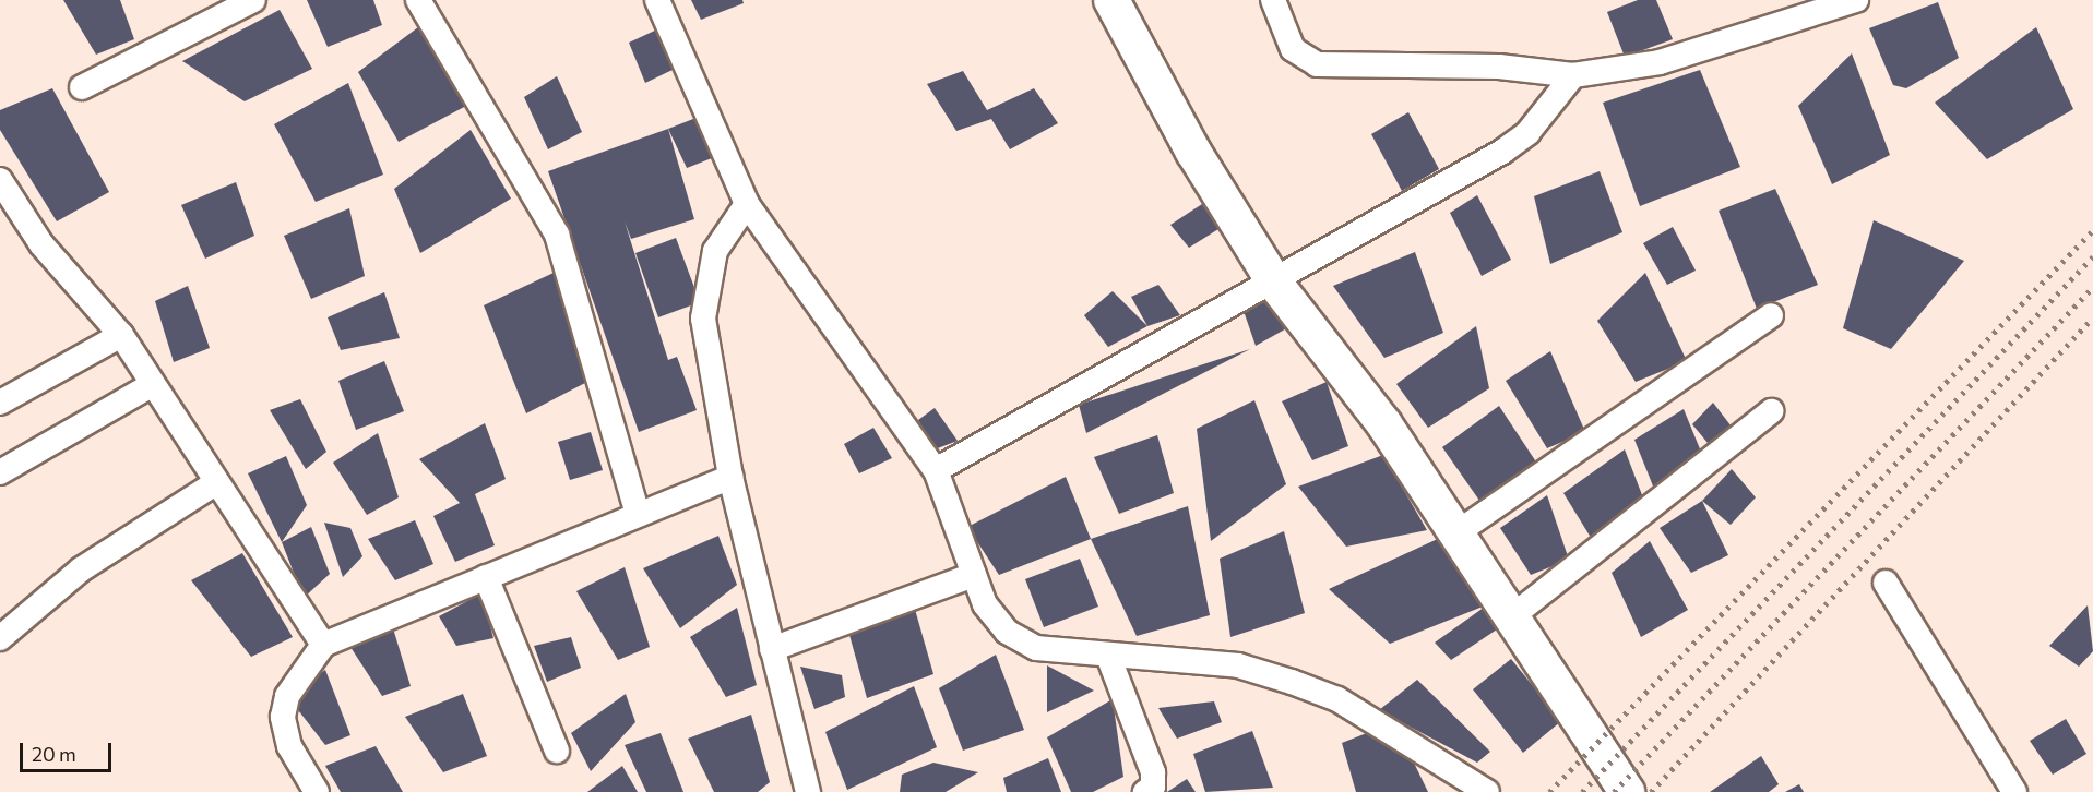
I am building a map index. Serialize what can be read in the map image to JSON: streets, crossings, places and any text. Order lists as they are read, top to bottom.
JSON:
{
  "scale_bar": "20 m"
}
